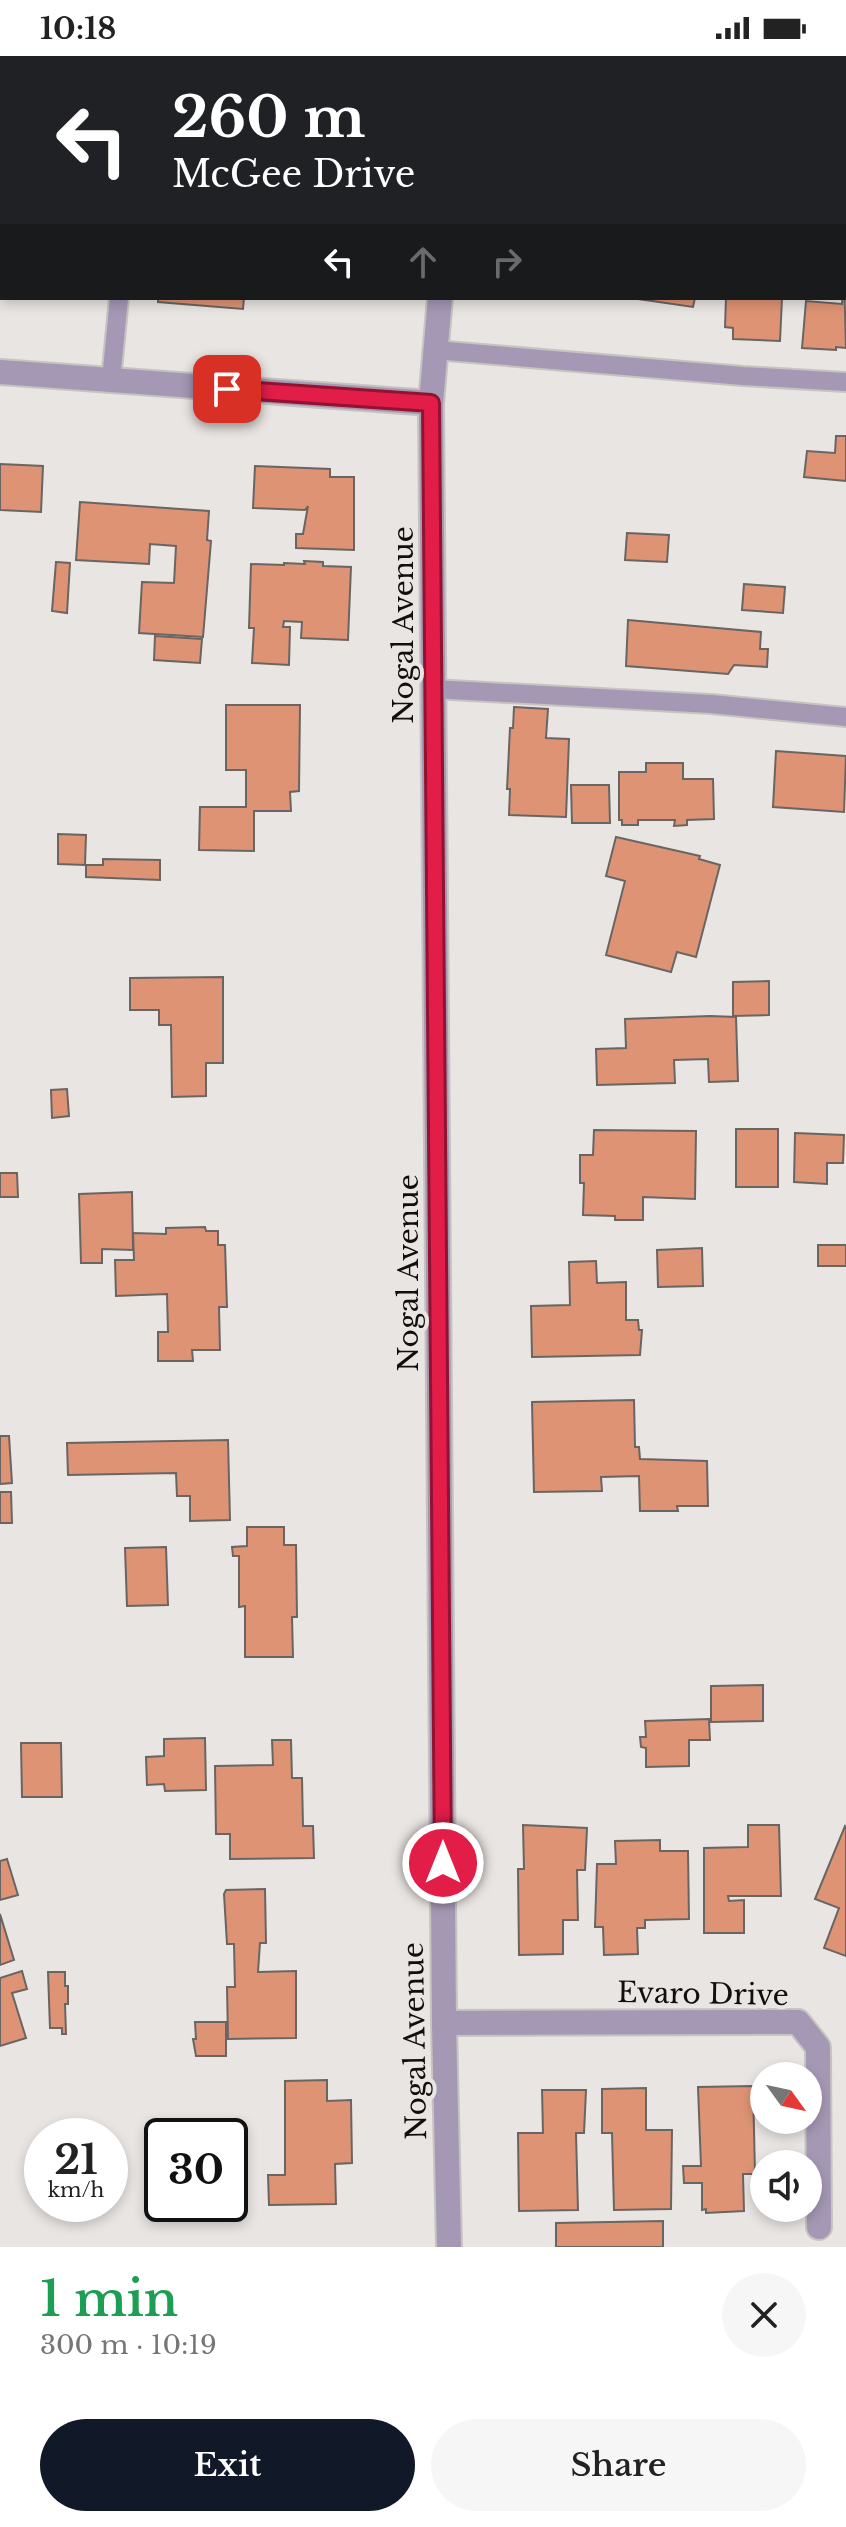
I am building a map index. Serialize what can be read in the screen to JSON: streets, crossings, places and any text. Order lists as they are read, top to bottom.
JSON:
{
  "streets": {
    "street": ["Nogal Avenue", "Evaro Drive"]
  },
  "crossings": [
    ["Nogal Avenue", "Evaro Drive"]
  ],
  "north": "bottom right",
  "page": {
    "status": "10:18",
    "turn": ["260 m", "McGee Drive"],
    "speed": "21 km/h",
    "limit": "30",
    "heading": ["1 min", "300 m · 10:19"],
    "buttons": ["Exit", "Share"]
  }
}
